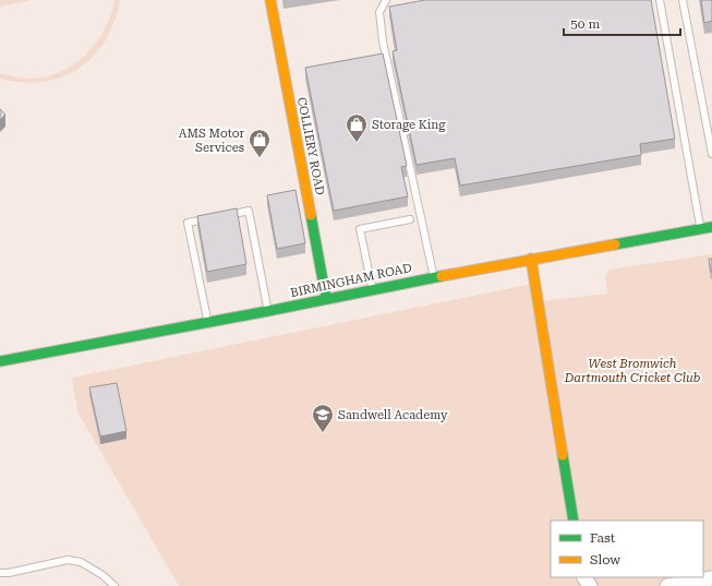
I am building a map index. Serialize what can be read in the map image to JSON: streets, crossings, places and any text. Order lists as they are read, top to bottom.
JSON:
{
  "streets": {
    "main road": ["COLLIERY ROAD", "BIRMINGHAM ROAD"]
  },
  "crossings": [
    ["COLLIERY ROAD", "BIRMINGHAM ROAD"]
  ],
  "parks": ["West Bromwich Dartmouth Cricket Club"],
  "places": {
    "shop": ["Storage King", "AMS Motor Services"],
    "school or university": ["Sandwell Academy"]
  },
  "legend": ["Fast", "Slow"],
  "scale_bar": "50 m"
}
